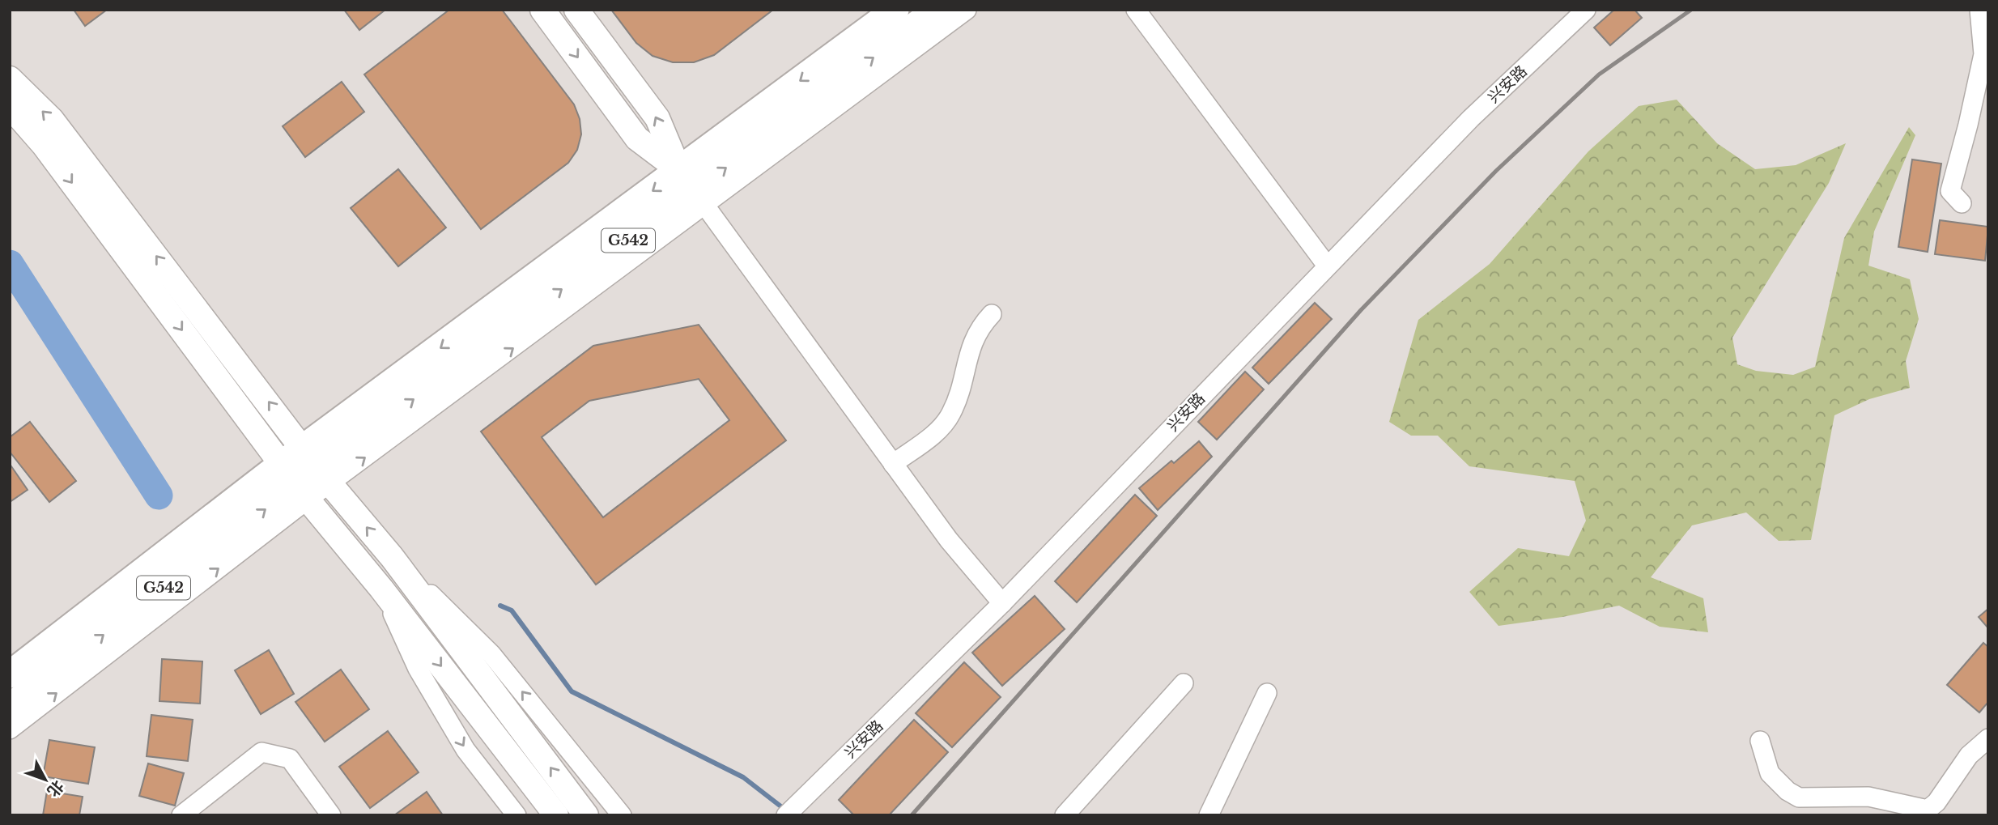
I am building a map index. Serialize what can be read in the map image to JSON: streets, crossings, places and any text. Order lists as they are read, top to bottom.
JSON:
{
  "streets": {
    "highway": ["G542"],
    "street": ["兴安路"]
  },
  "north": "bottom right"
}
